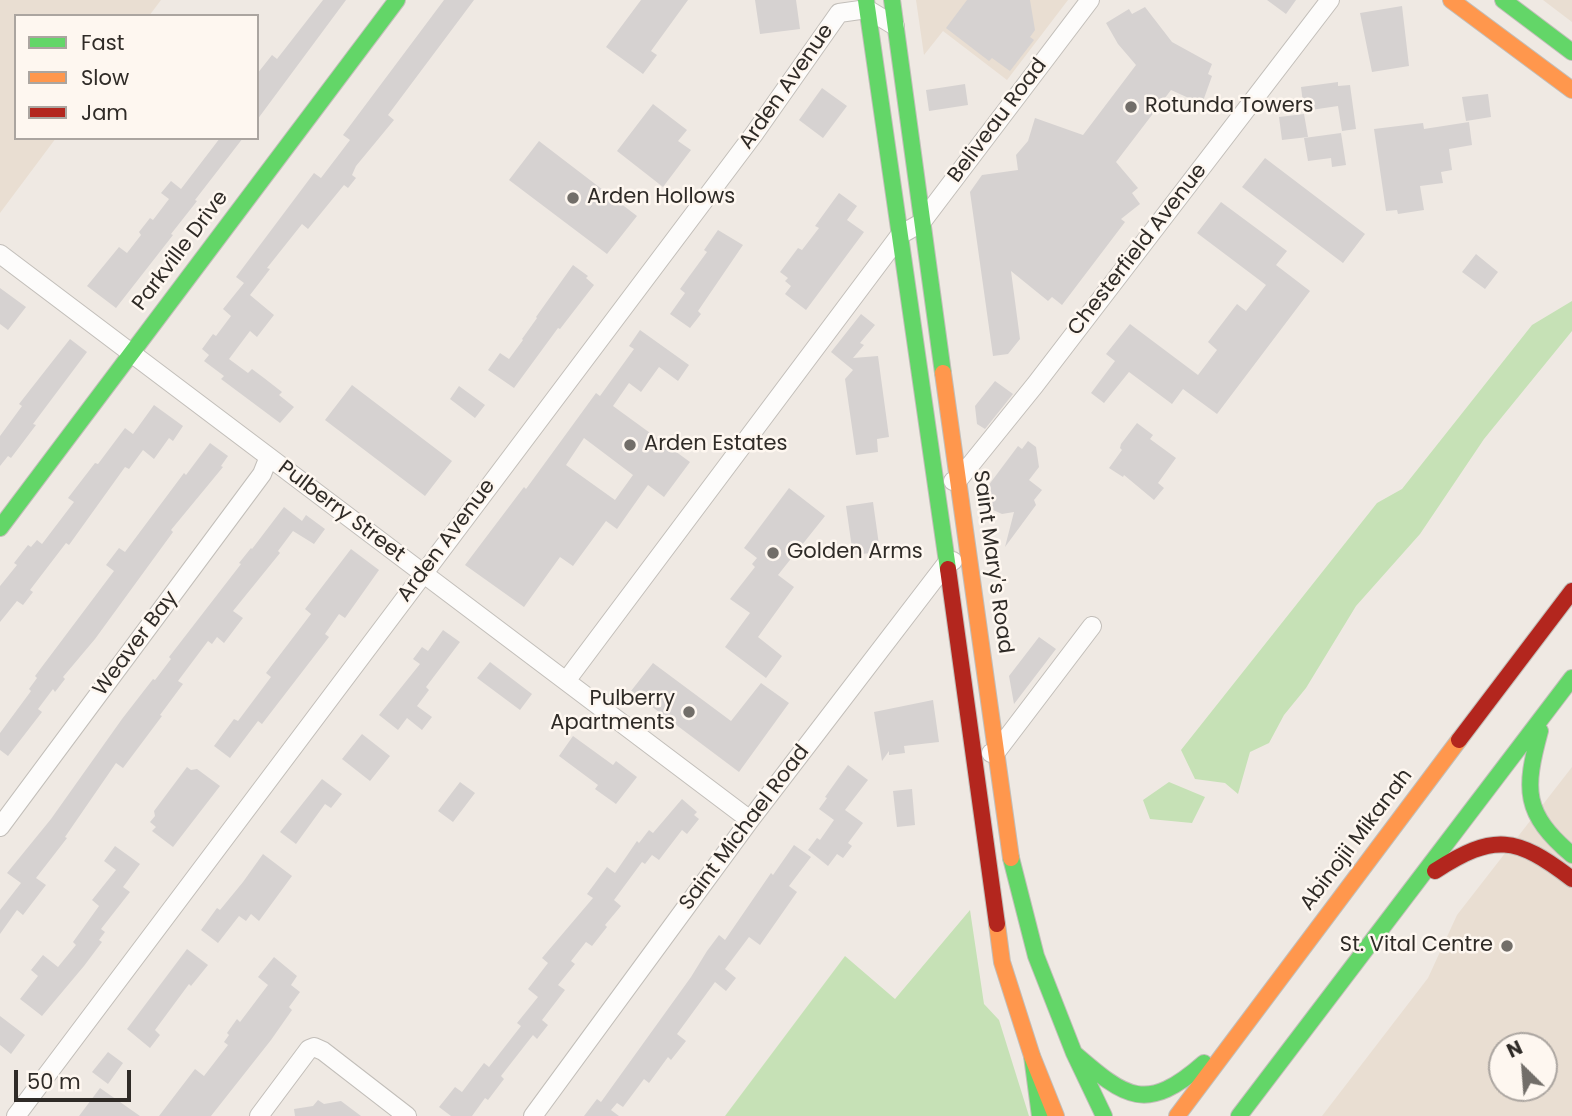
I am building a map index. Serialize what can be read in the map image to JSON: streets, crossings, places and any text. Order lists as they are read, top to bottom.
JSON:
{
  "streets": {
    "main road": ["Parkville Drive", "Saint Mary's Road", "Abinojii Mikanah"],
    "street": [
      "Arden Avenue",
      "Beliveau Road",
      "Chesterfield Avenue",
      "Pulberry Street",
      "Weaver Bay",
      "Saint Michael Road"
    ]
  },
  "crossings": [
    ["Arden Avenue", "Pulberry Street"],
    ["Beliveau Road", "Saint Mary's Road"],
    ["Chesterfield Avenue", "Saint Mary's Road"],
    ["Parkville Drive", "Pulberry Street"],
    ["Pulberry Street", "Weaver Bay"],
    ["Pulberry Street", "Saint Michael Road"]
  ],
  "places": [
    "Rotunda Towers",
    "Arden Hollows",
    "Arden Estates",
    "Golden Arms",
    "Pulberry Apartments",
    "St. Vital Centre"
  ],
  "legend": ["Fast", "Slow", "Jam"],
  "scale_bar": "50 m",
  "north": "top left"
}
